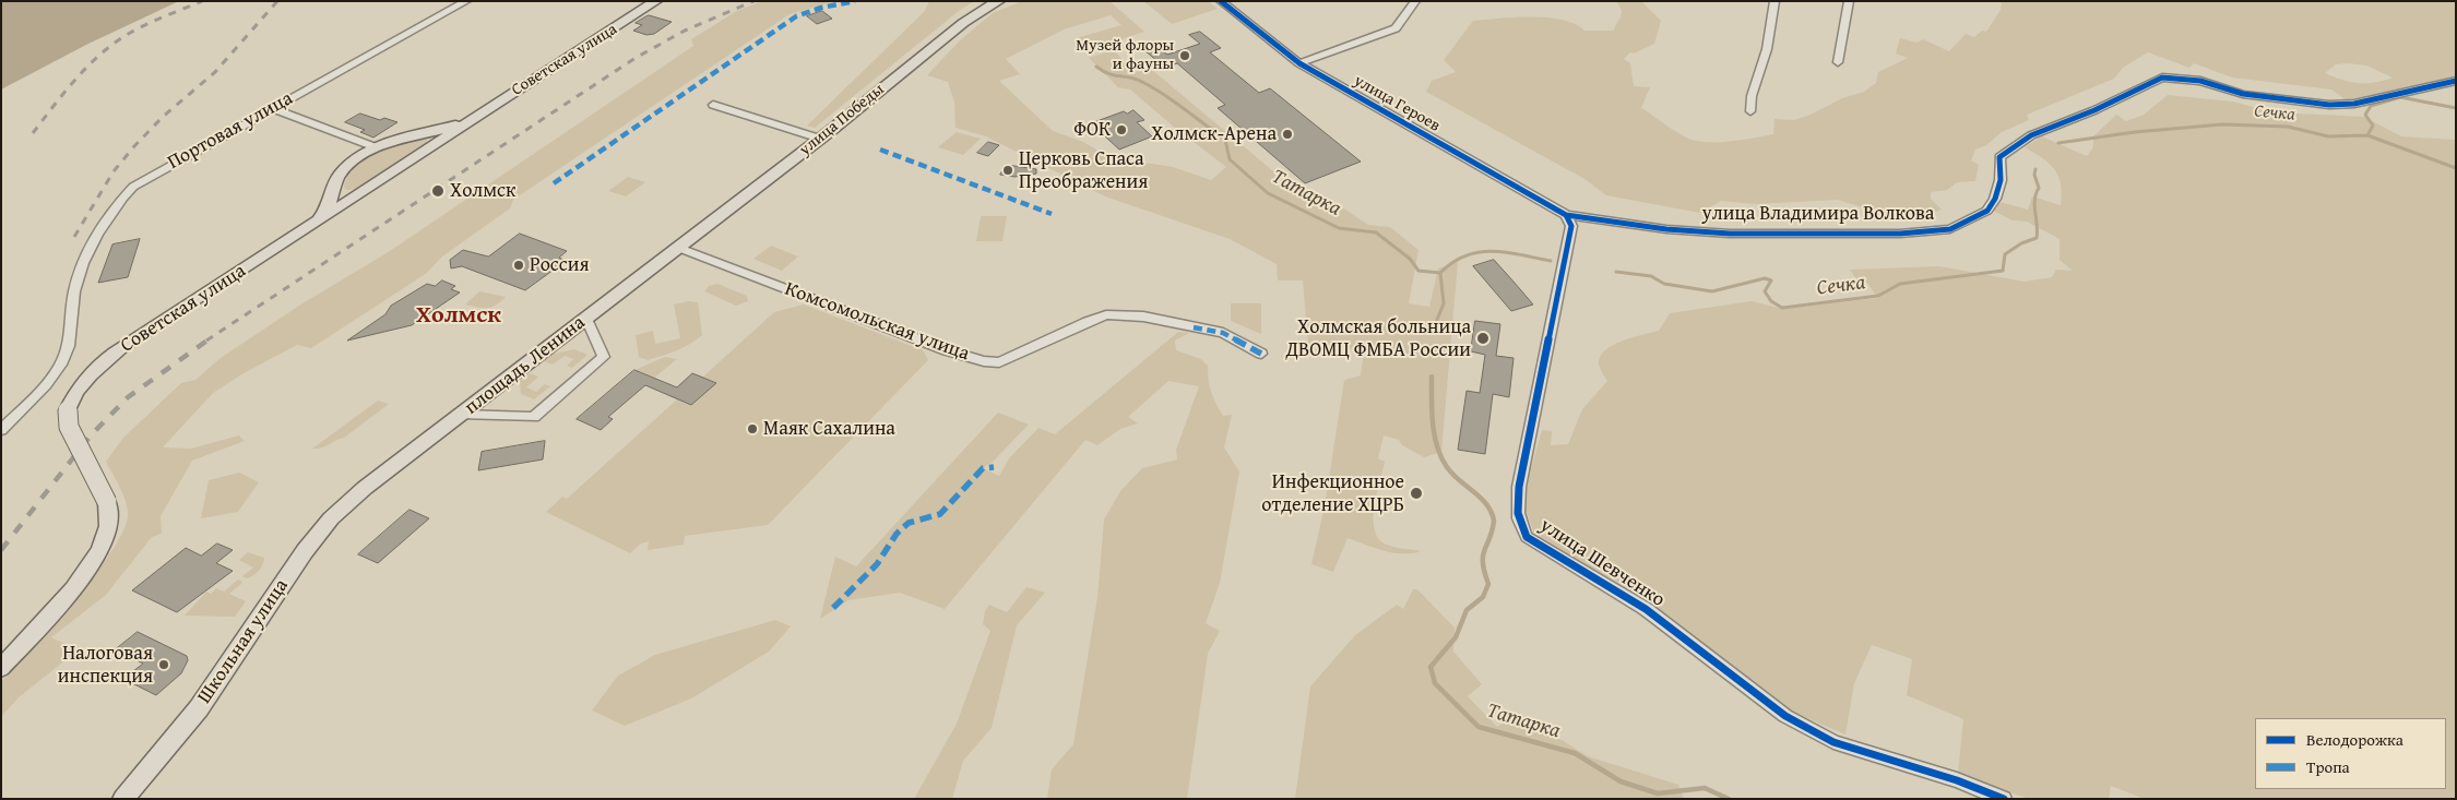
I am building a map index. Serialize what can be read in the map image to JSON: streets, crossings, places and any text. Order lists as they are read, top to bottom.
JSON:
{
  "streets": {
    "main road": [
      "Советская улица",
      "улица Победы",
      "площадь Ленина",
      "Школьная улица"
    ],
    "street": [
      "улица Героев",
      "Портовая улица",
      "улица Владимира Волкова",
      "Комсомольская улица",
      "улица Шевченко"
    ]
  },
  "crossings": [
    ["улица Героев", "улица Владимира Волкова"],
    ["улица Героев", "улица Шевченко"],
    ["улица Победы", "Комсомольская улица"],
    ["улица Победы", "площадь Ленина"],
    ["улица Владимира Волкова", "улица Шевченко"],
    ["Комсомольская улица", "площадь Ленина"],
    ["площадь Ленина", "Школьная улица"]
  ],
  "districts": ["Холмск"],
  "water": ["Сечка", "Татарка"],
  "places": [
    "Музей флоры и фауны",
    "ФОК",
    "Холмск-Арена",
    "Церковь Спаса Преображения",
    "Холмск",
    "Россия",
    "Холмская больница ДВОМЦ ФМБА России",
    "Маяк Сахалина",
    "Инфекционное отделение ХЦРБ",
    "Налоговая инспекция"
  ],
  "legend": ["Велодорожка", "Тропа"]
}
